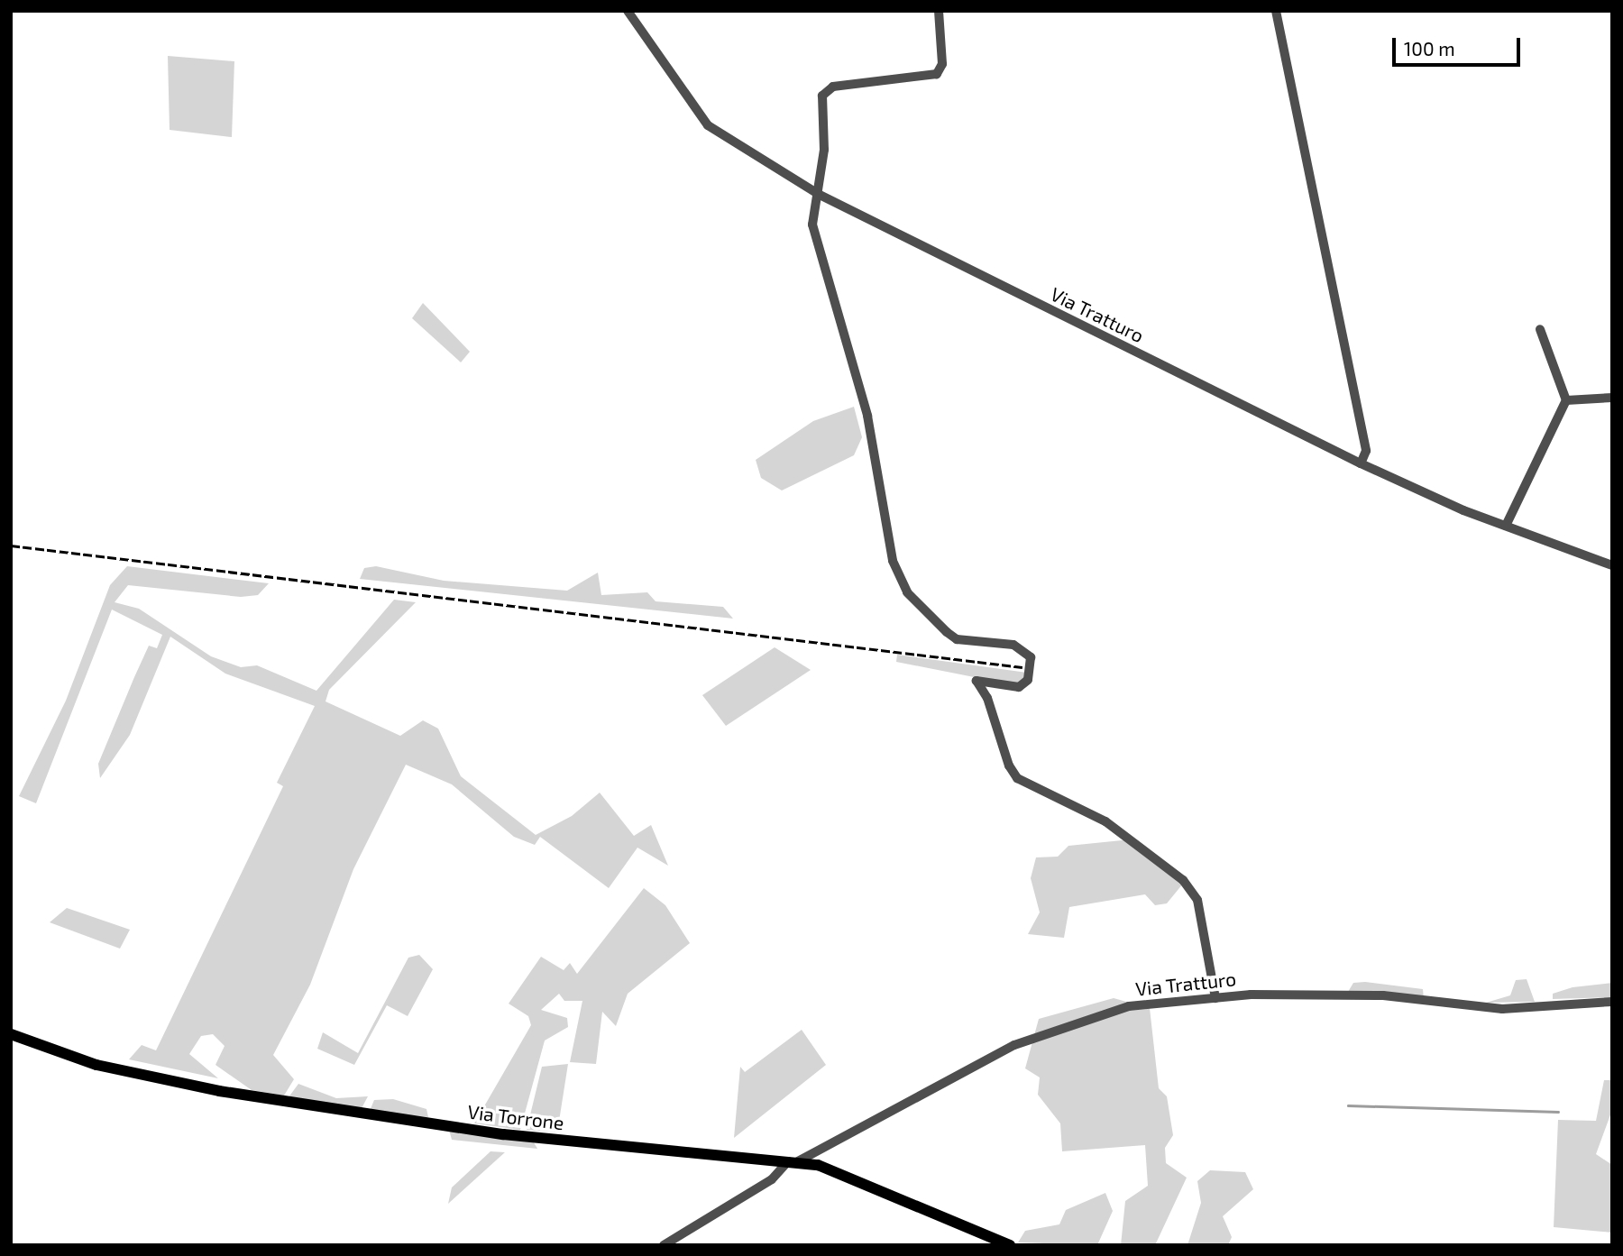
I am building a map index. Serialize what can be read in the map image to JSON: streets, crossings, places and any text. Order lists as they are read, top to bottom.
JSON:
{
  "streets": {
    "main road": ["Via Torrone"],
    "street": ["Via Tratturo"]
  },
  "crossings": [
    ["Via Tratturo", "Via Torrone"]
  ],
  "scale_bar": "100 m"
}
